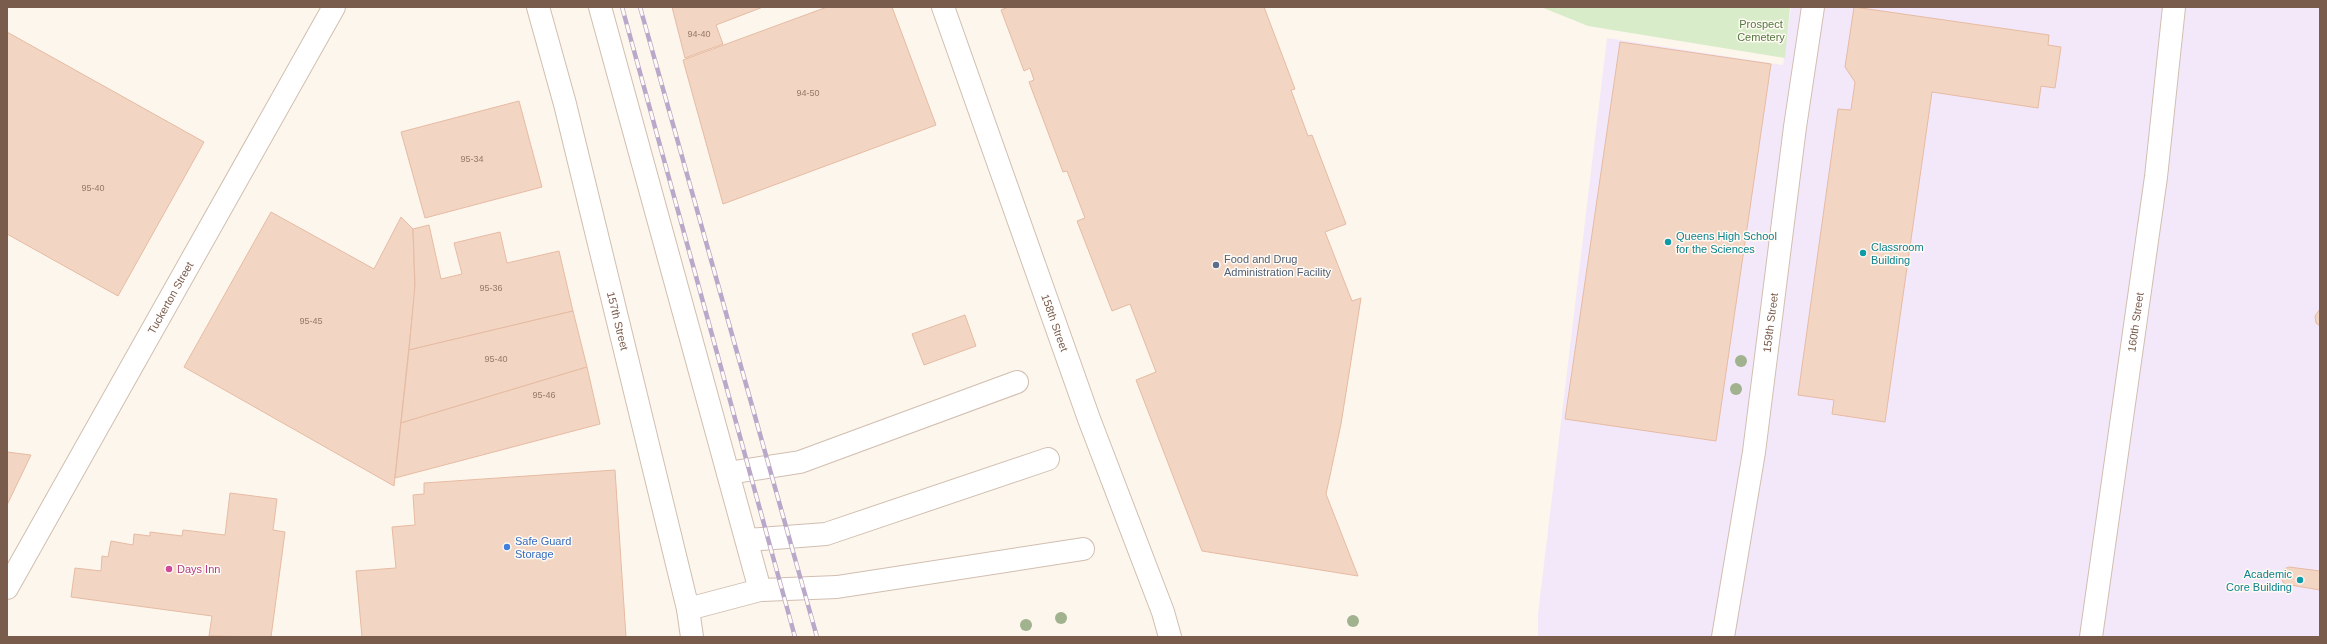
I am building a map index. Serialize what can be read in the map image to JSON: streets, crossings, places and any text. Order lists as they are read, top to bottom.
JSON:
{
  "streets": {
    "street": [
      "Tuckerton Street",
      "157th Street",
      "159th Street",
      "160th Street",
      "158th Street"
    ]
  },
  "parks": ["Prospect Cemetery"],
  "places": [
    "Queens High School for the Sciences",
    "Classroom Building",
    "Food and Drug Administration Facility",
    "Safe Guard Storage",
    "Days Inn",
    "Academic Core Building"
  ],
  "house_numbers": [
    "94-40",
    "94-50",
    "95-34",
    "95-40",
    "95-36",
    "95-45",
    "95-40",
    "95-46"
  ]
}
